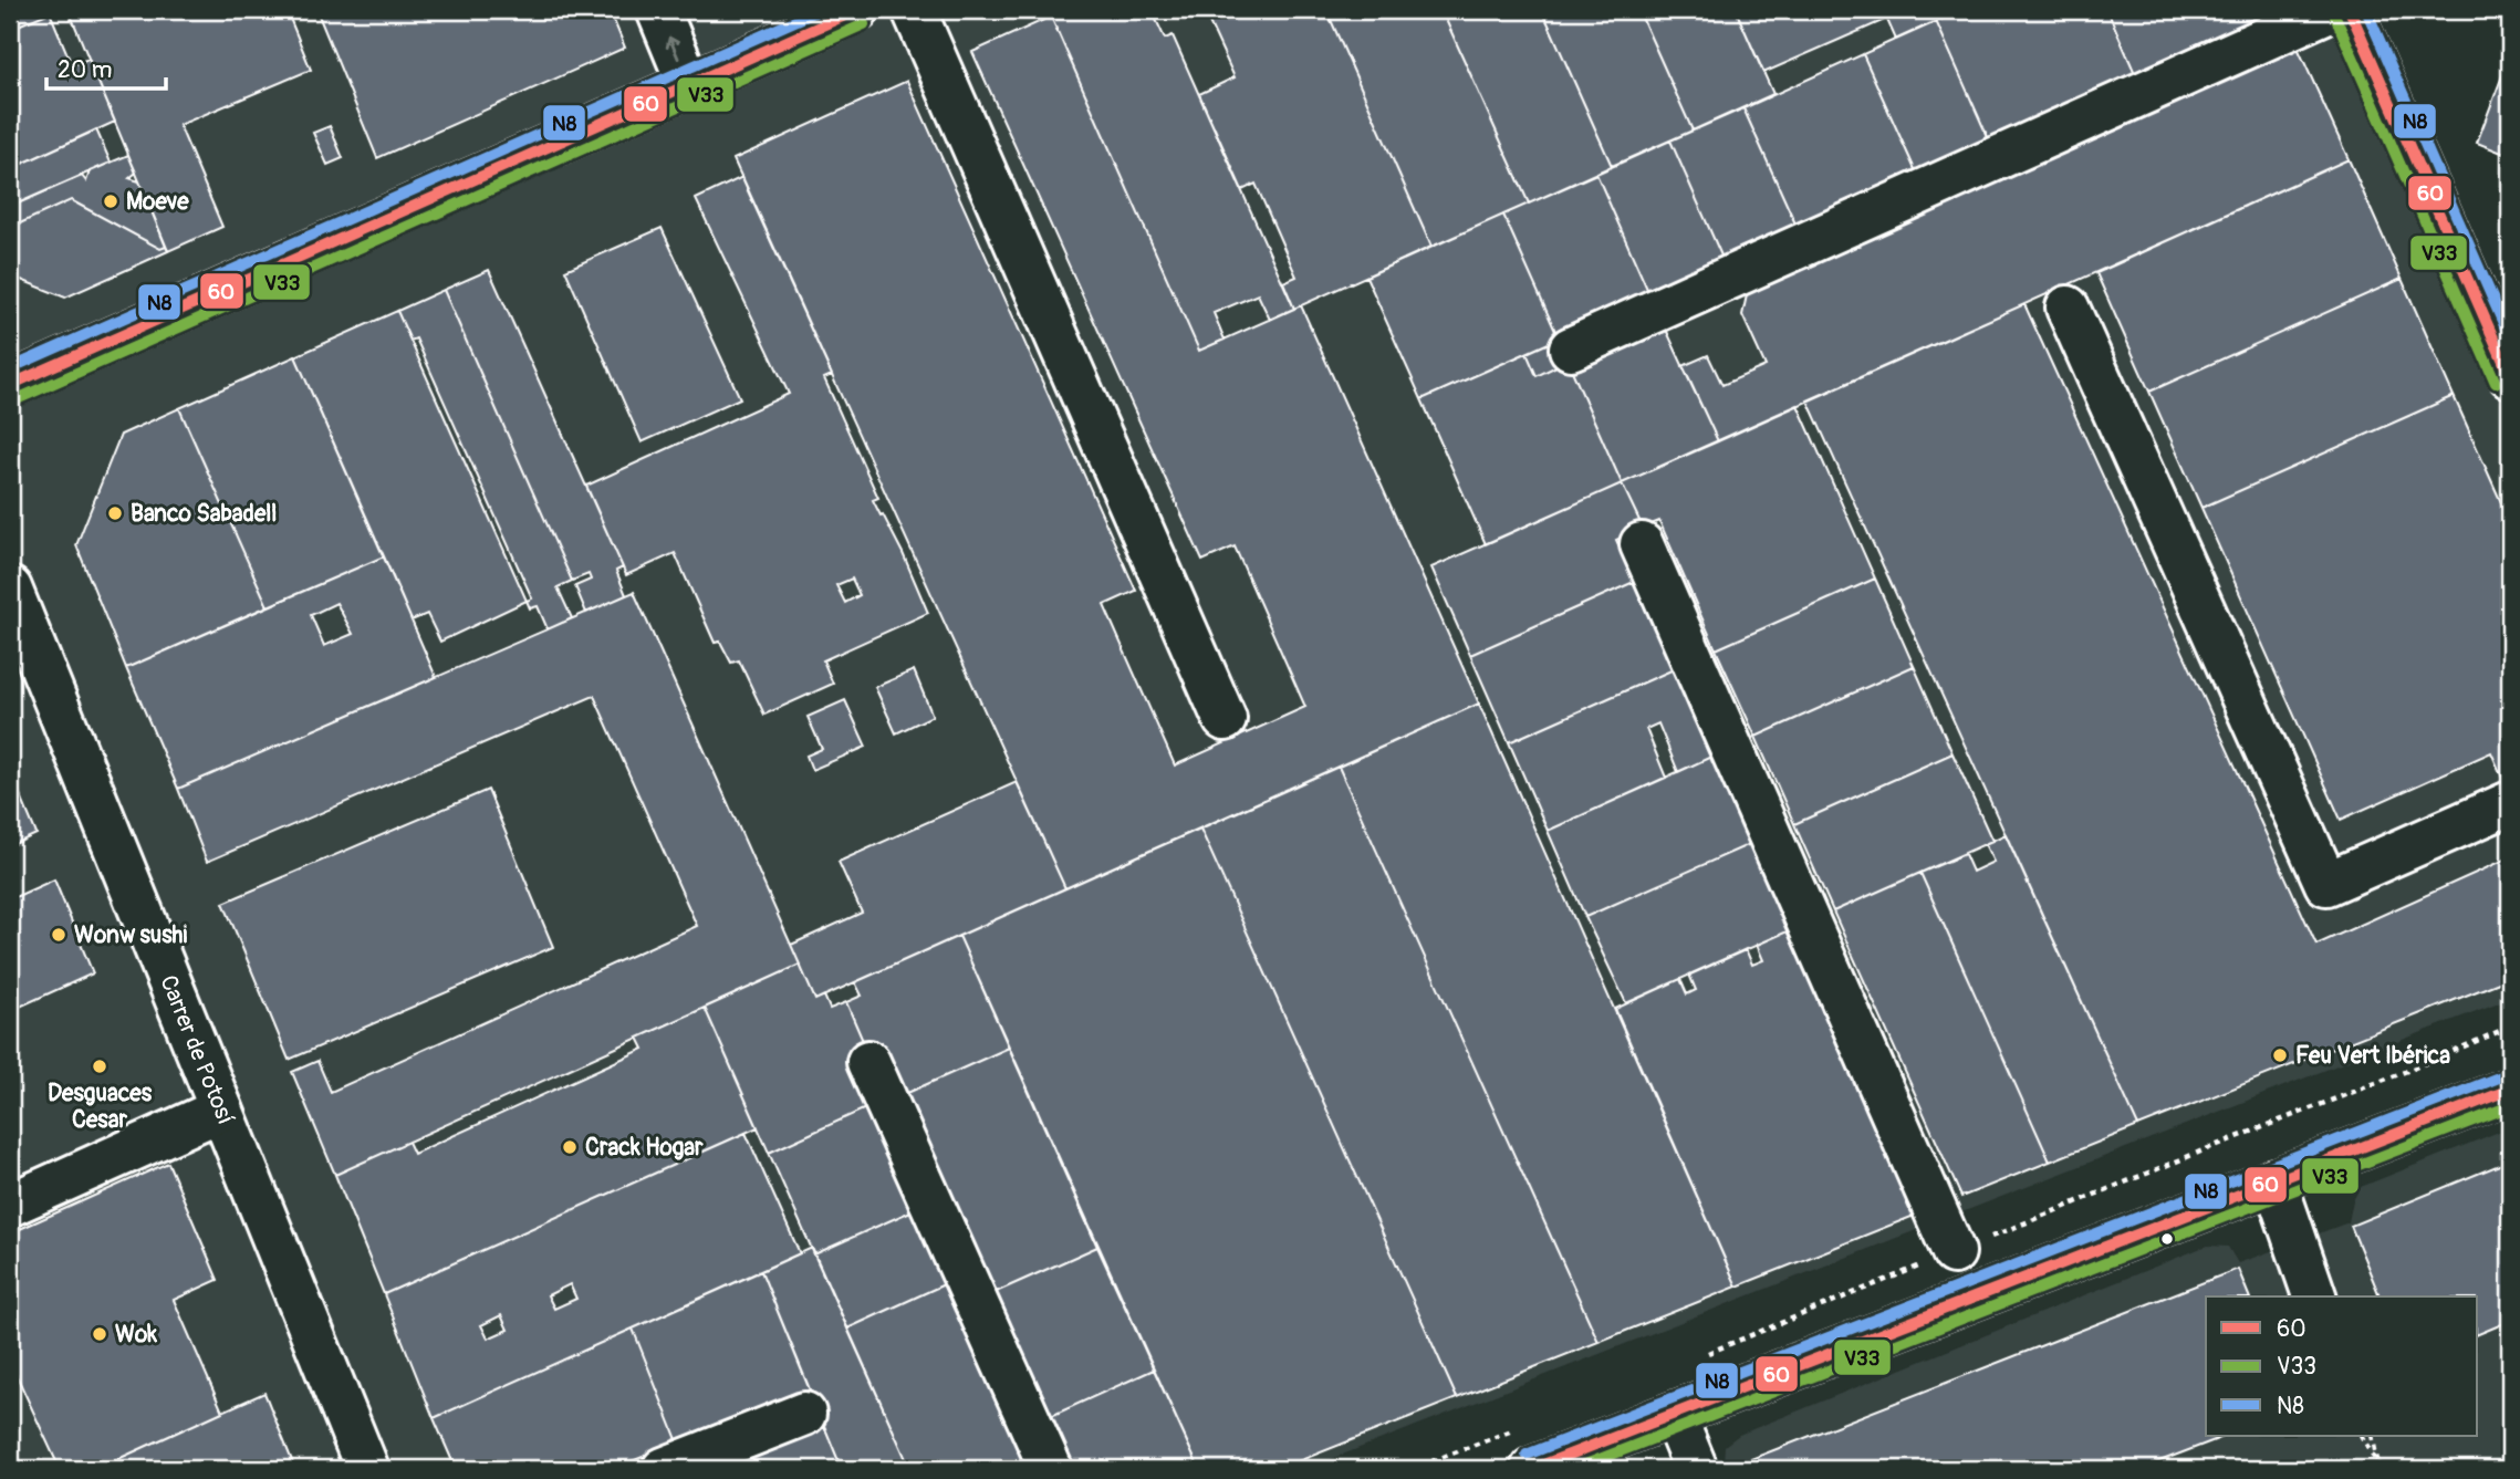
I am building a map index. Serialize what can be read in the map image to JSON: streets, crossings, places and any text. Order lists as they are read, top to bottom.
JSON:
{
  "streets": {
    "street": ["Carrer de Potosí"]
  },
  "places": [
    "Moeve",
    "Banco Sabadell",
    "Wonw sushi",
    "Feu Vert Ibérica",
    "Desguaces Cesar",
    "Crack Hogar",
    "Wok"
  ],
  "lines": ["transit line 60", "transit line N8", "transit line V33"],
  "legend": ["60", "V33", "N8"],
  "scale_bar": "20 m"
}
